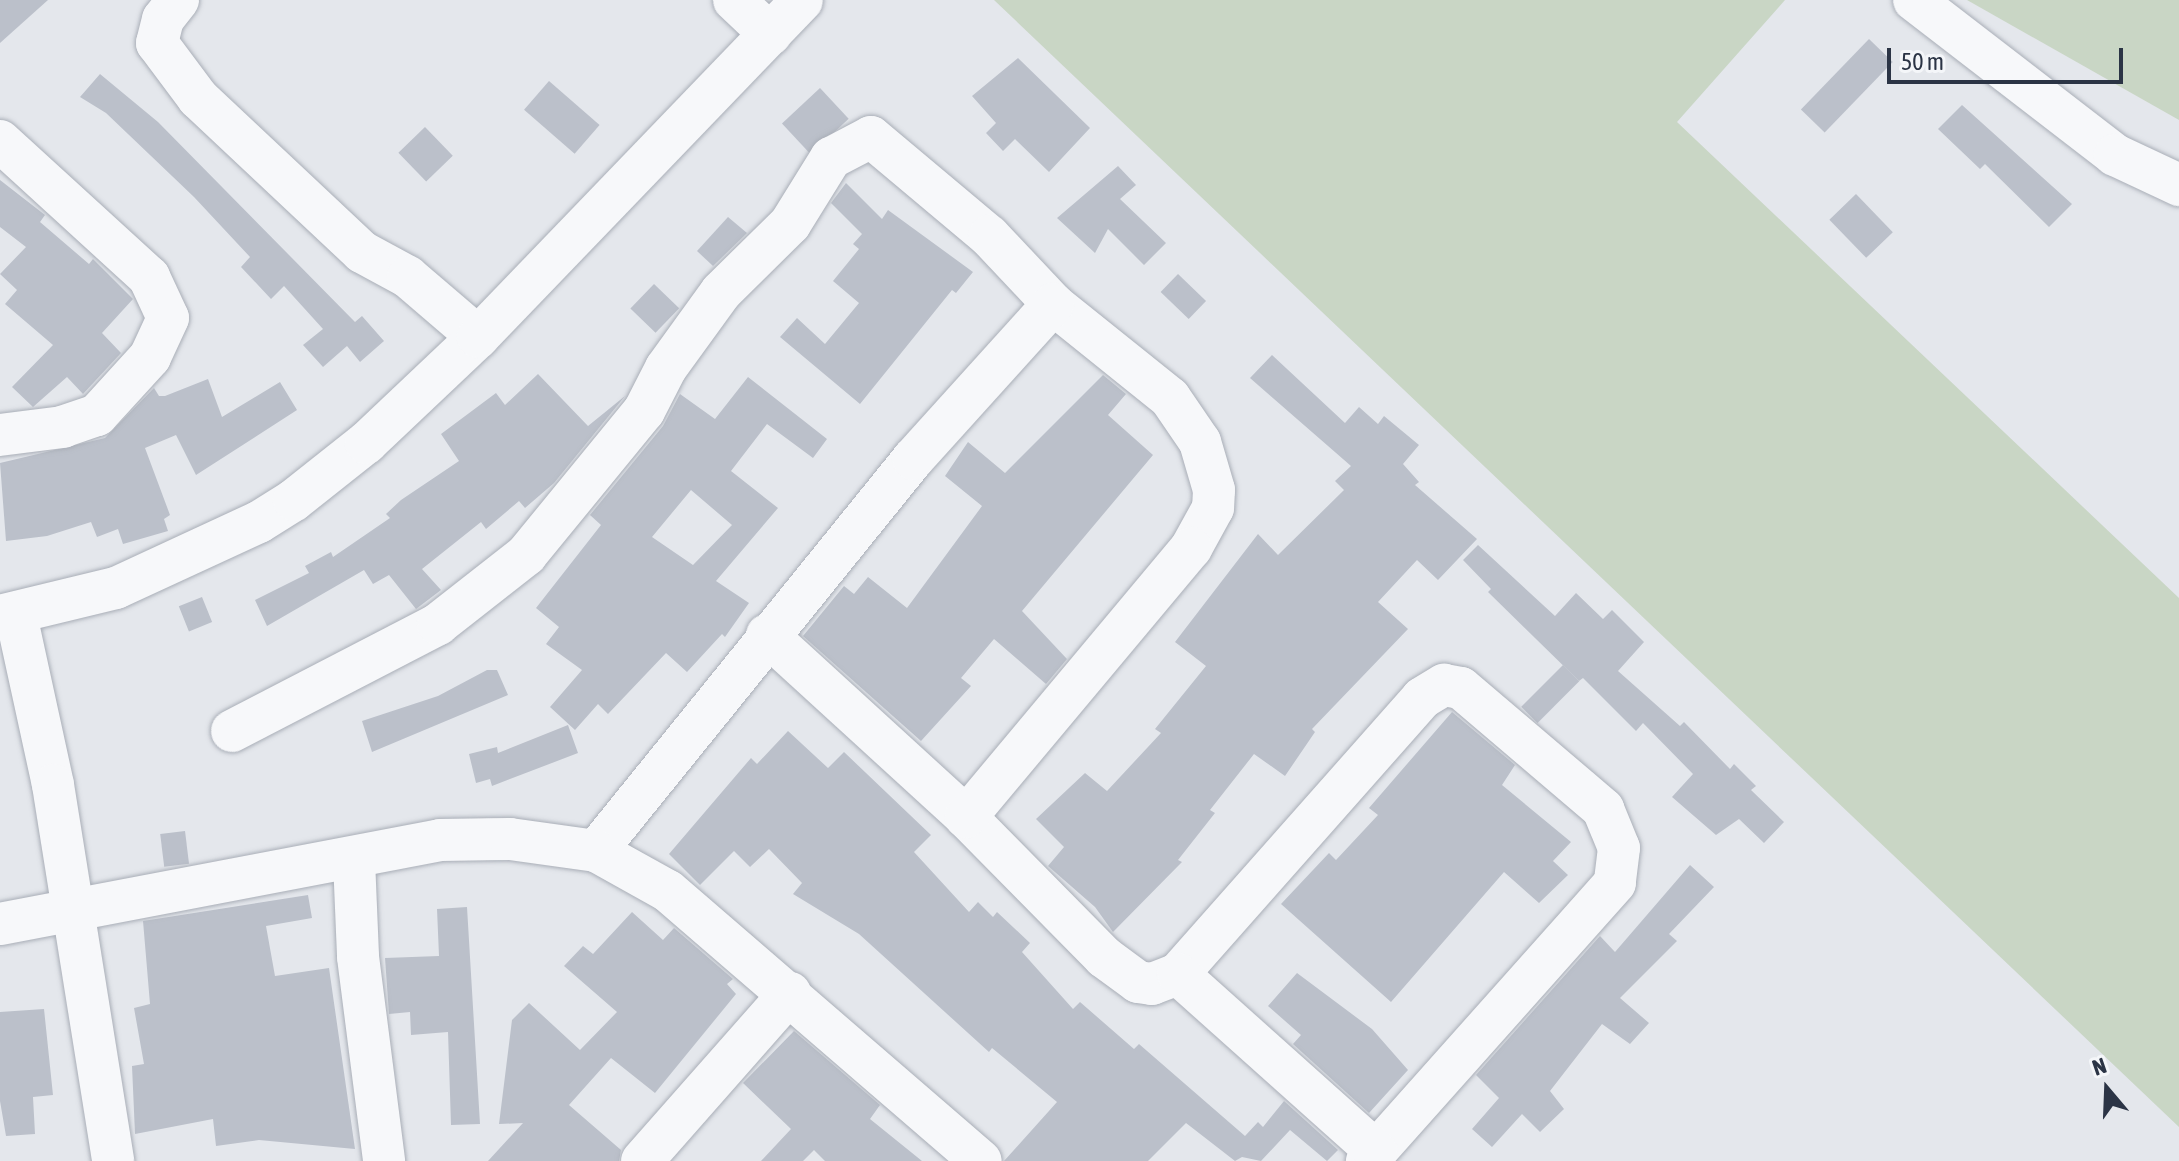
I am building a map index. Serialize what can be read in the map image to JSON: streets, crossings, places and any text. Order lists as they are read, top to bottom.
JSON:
{
  "scale_bar": "50 m",
  "north": "top"
}
